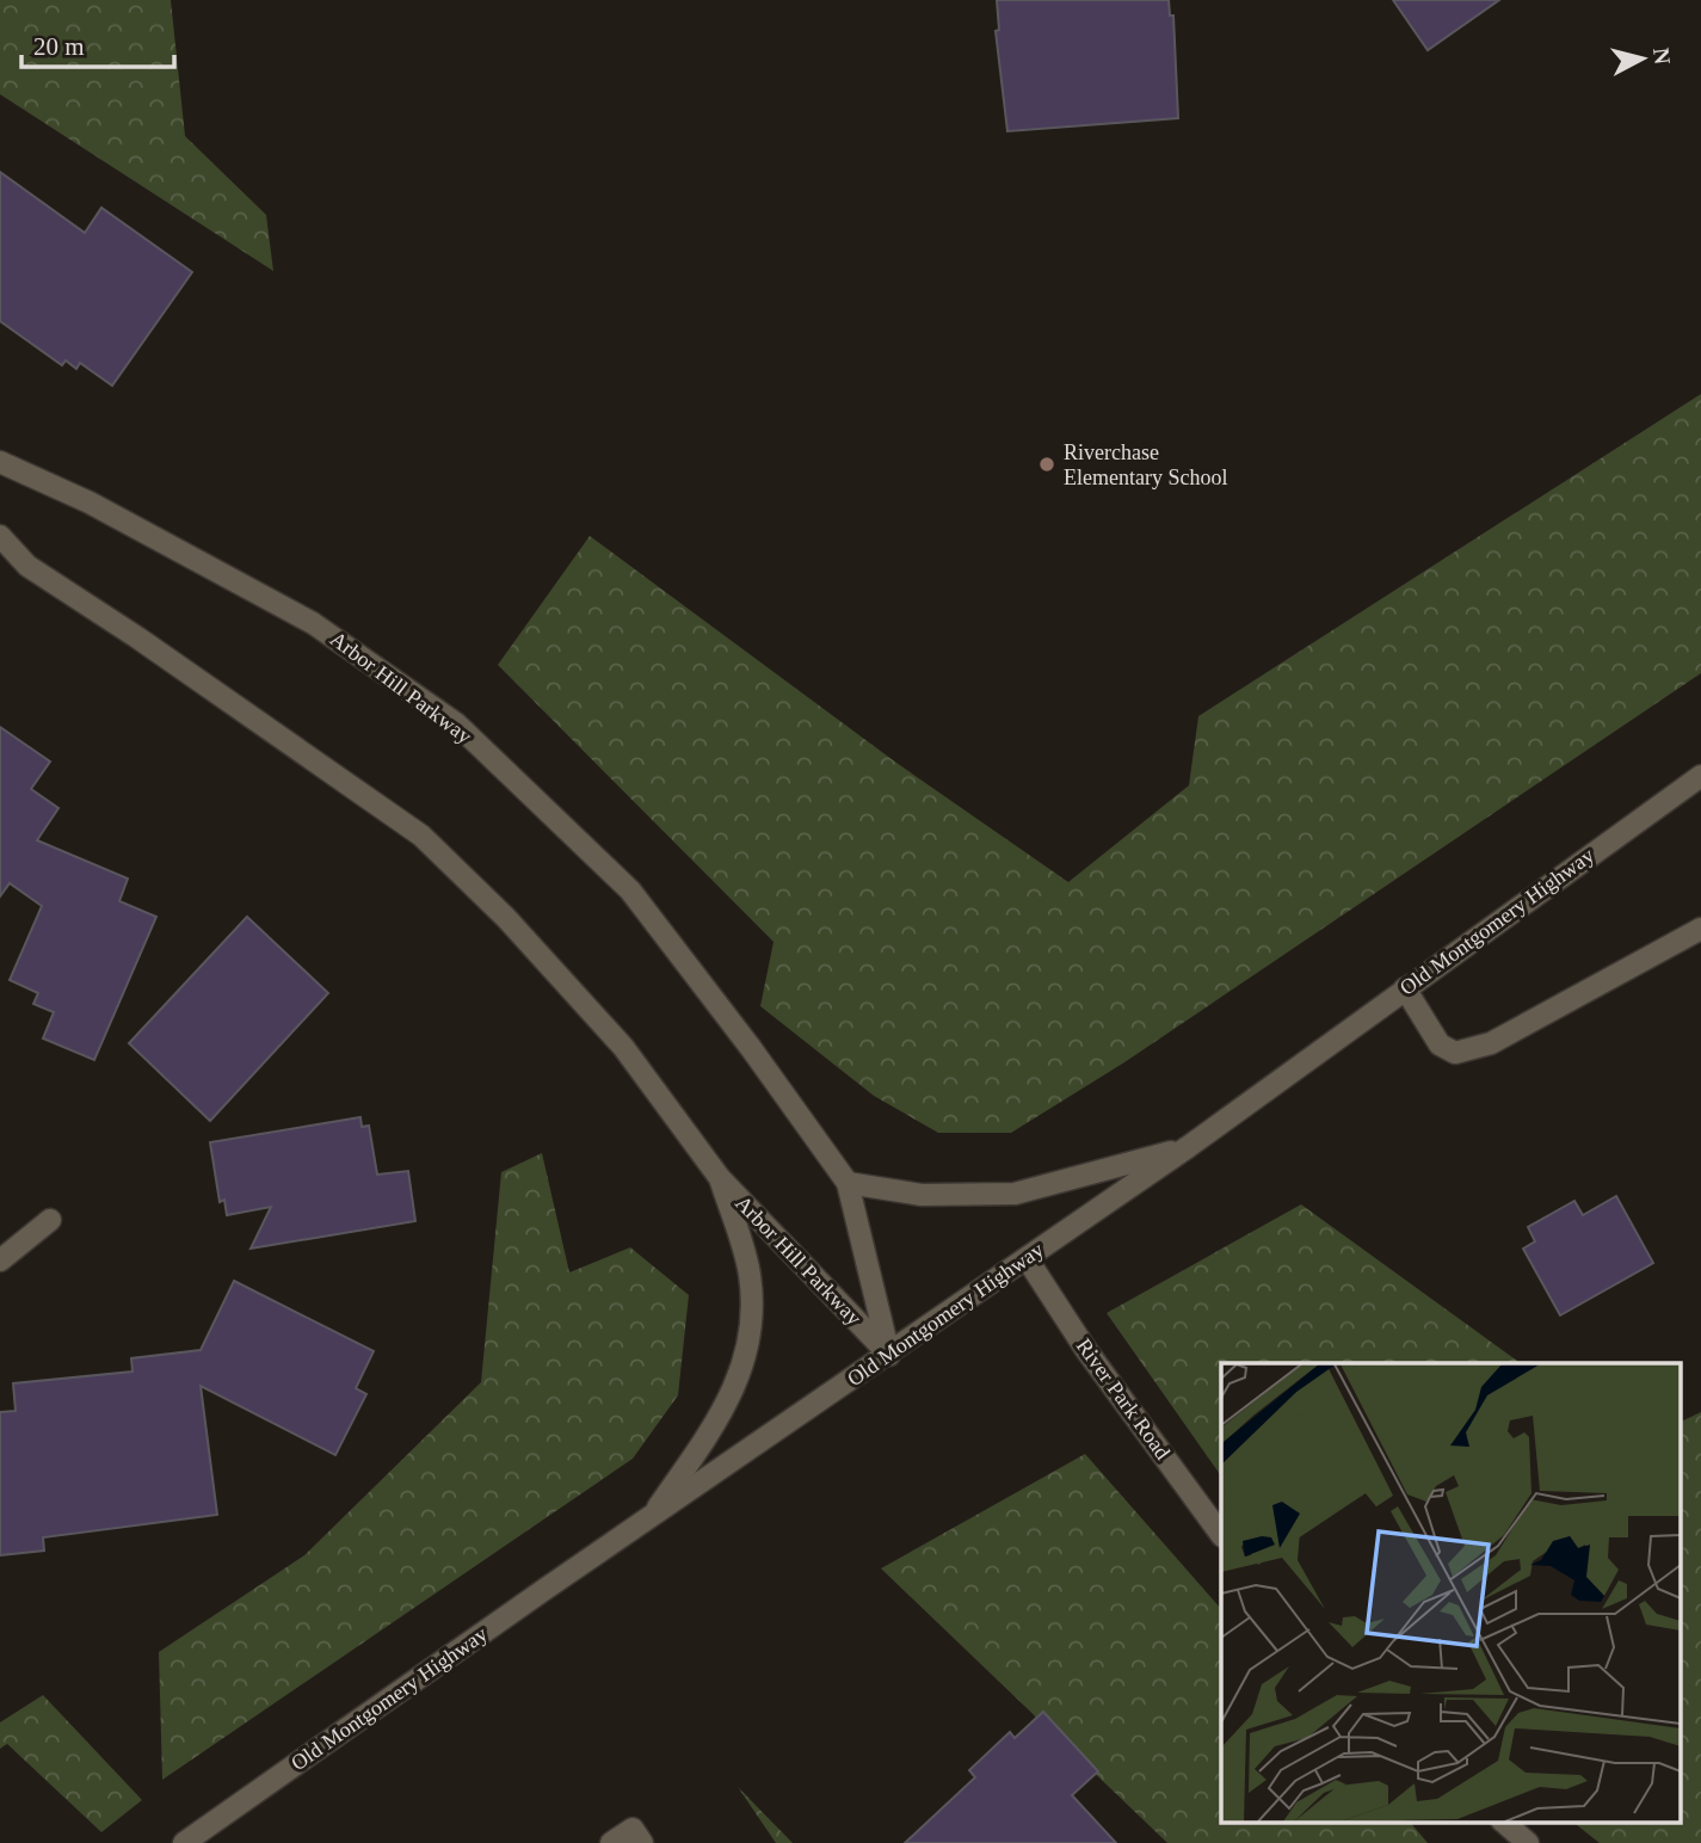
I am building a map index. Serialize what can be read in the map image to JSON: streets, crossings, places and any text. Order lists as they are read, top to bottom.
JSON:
{
  "streets": {
    "street": ["Arbor Hill Parkway", "Old Montgomery Highway", "River Park Road"]
  },
  "crossings": [
    ["Arbor Hill Parkway", "Old Montgomery Highway"],
    ["Old Montgomery Highway", "River Park Road"]
  ],
  "places": ["Riverchase Elementary School"],
  "scale_bar": "20 m",
  "north": "right"
}
